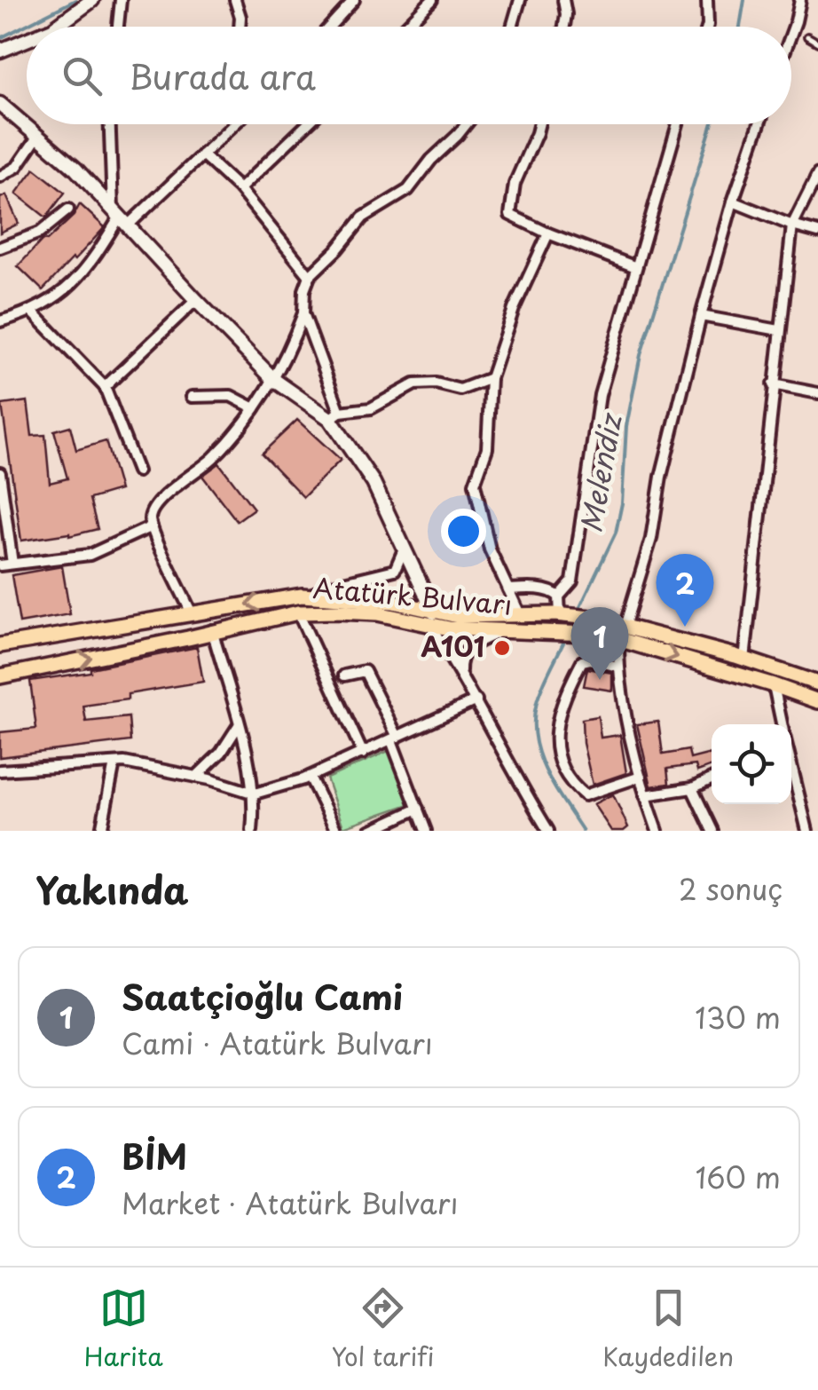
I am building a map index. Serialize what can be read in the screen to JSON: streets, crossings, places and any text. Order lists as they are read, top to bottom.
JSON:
{
  "streets": {
    "main road": ["Atatürk Bulvarı"]
  },
  "water": ["Melendiz"],
  "places": ["A101"],
  "page": {
    "search": "Burada ara",
    "pins": ["2", "1"],
    "heading": ["Yakında", "2 sonuç"],
    "list": [
      {
        "mark": "1",
        "name": "Saatçioğlu Cami",
        "note": "Cami · Atatürk Bulvarı",
        "value": "130 m"
      },
      {
        "mark": "2",
        "name": "BİM",
        "note": "Market · Atatürk Bulvarı",
        "value": "160 m"
      }
    ],
    "nav": ["Harita", "Yol tarifi", "Kaydedilen"]
  }
}
